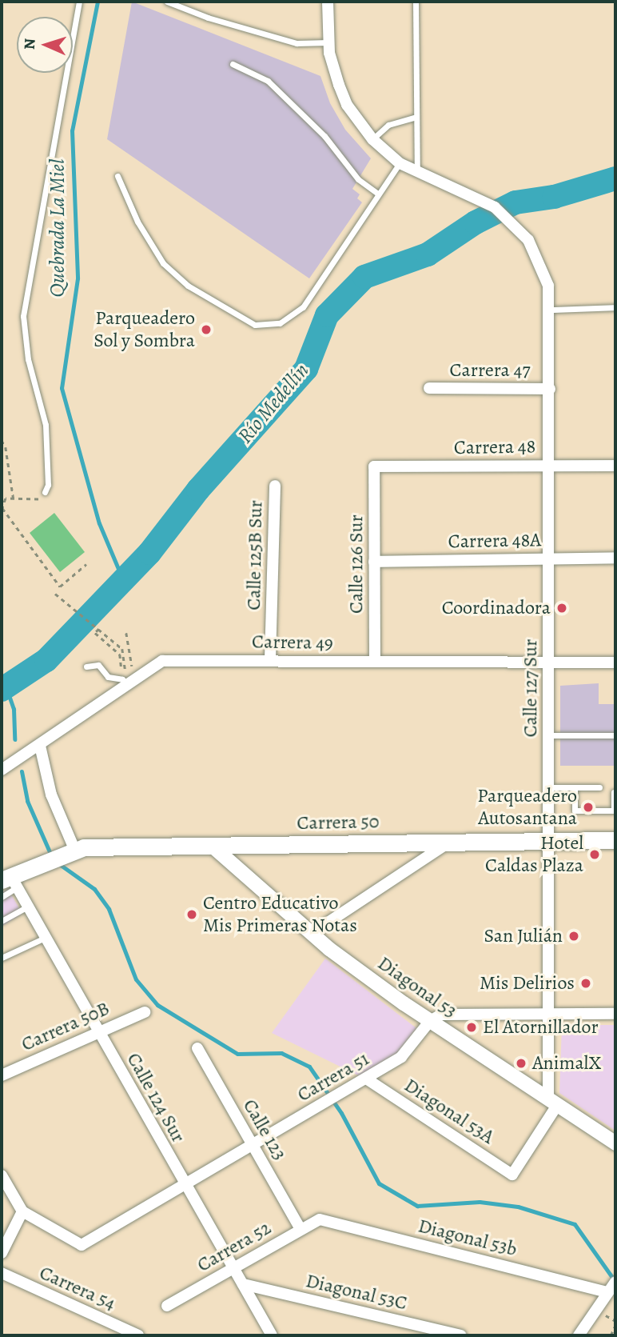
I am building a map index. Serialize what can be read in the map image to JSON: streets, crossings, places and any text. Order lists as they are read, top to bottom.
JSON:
{
  "streets": {
    "main road": ["Carrera 50"],
    "street": [
      "Carrera 47",
      "Carrera 48",
      "Carrera 48A",
      "Calle 125B Sur",
      "Calle 126 Sur",
      "Carrera 49",
      "Calle 127 Sur",
      "Diagonal 53",
      "Carrera 50B",
      "Carrera 51",
      "Calle 124 Sur",
      "Diagonal 53A",
      "Calle 123",
      "Diagonal 53b",
      "Carrera 52",
      "Carrera 54",
      "Diagonal 53C"
    ]
  },
  "crossings": [
    ["Carrera 47", "Calle 127 Sur"],
    ["Carrera 48", "Calle 126 Sur"],
    ["Carrera 48", "Calle 127 Sur"],
    ["Carrera 48A", "Calle 126 Sur"],
    ["Carrera 48A", "Calle 127 Sur"],
    ["Calle 125B Sur", "Carrera 49"],
    ["Calle 126 Sur", "Carrera 49"],
    ["Carrera 49", "Calle 127 Sur"],
    ["Calle 127 Sur", "Carrera 50"],
    ["Calle 127 Sur", "Diagonal 53"],
    ["Calle 127 Sur", "Diagonal 53A"],
    ["Carrera 50", "Diagonal 53"],
    ["Diagonal 53", "Carrera 51"],
    ["Diagonal 53", "Diagonal 53A"],
    ["Carrera 50B", "Calle 124 Sur"],
    ["Carrera 51", "Calle 124 Sur"],
    ["Carrera 51", "Diagonal 53A"],
    ["Carrera 51", "Calle 123"],
    ["Calle 124 Sur", "Carrera 52"],
    ["Calle 124 Sur", "Diagonal 53C"],
    ["Calle 123", "Carrera 52"],
    ["Diagonal 53b", "Carrera 52"]
  ],
  "water": ["Quebrada La Miel", "Río Medellín"],
  "places": [
    "Parqueadero Sol y Sombra",
    "Coordinadora",
    "Parqueadero Autosantana",
    "Hotel Caldas Plaza",
    "Centro Educativo Mis Primeras Notas",
    "San Julián",
    "Mis Delirios",
    "El Atornillador",
    "AnimalX"
  ],
  "north": "left"
}
